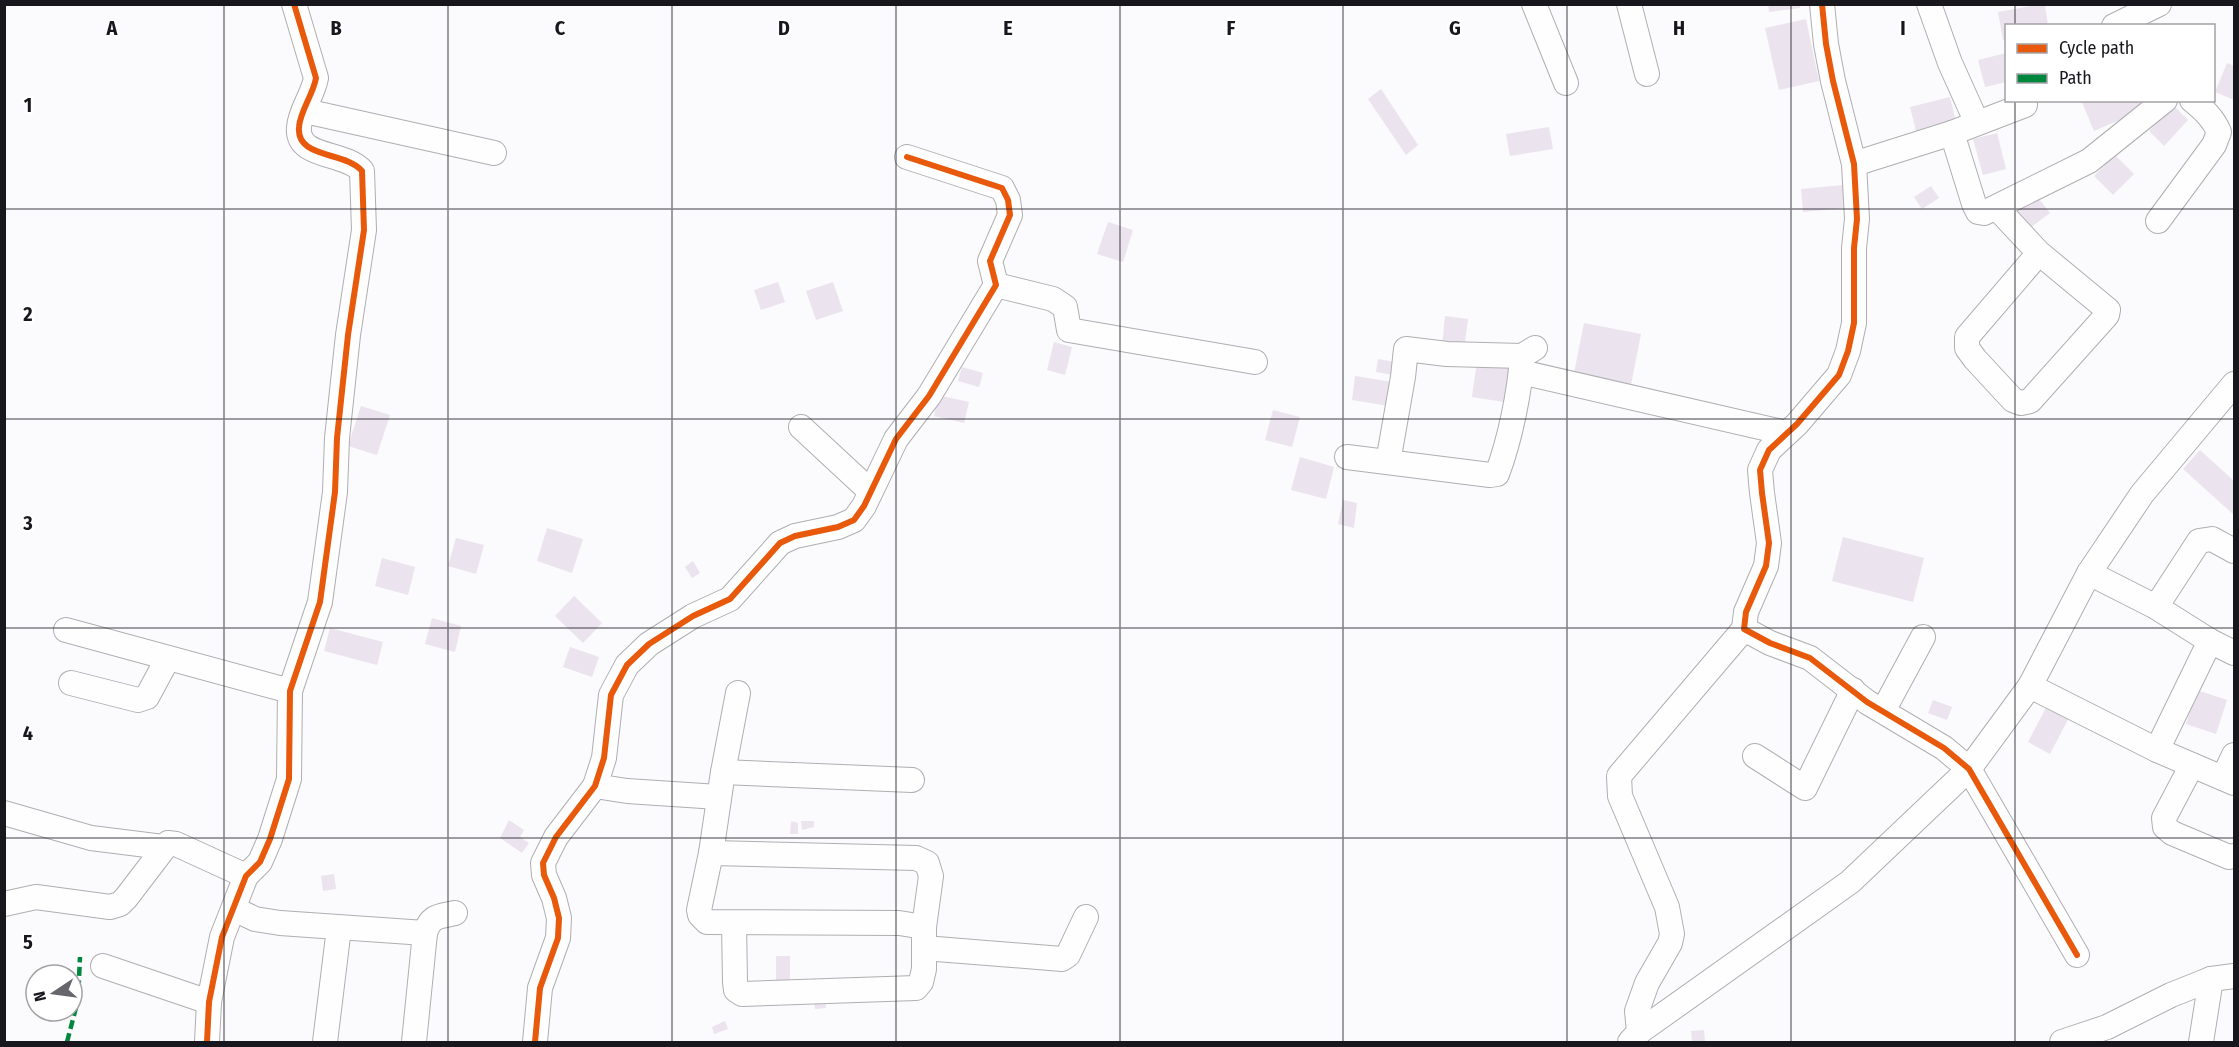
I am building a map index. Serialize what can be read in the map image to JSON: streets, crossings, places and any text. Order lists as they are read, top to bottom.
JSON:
{
  "legend": ["Cycle path", "Path"],
  "north": "left",
  "grid": {
    "columns": [
      "A",
      "B",
      "C",
      "D",
      "E",
      "F",
      "G",
      "H",
      "I"
    ],
    "rows": [
      "1",
      "2",
      "3",
      "4",
      "5"
    ]
  }
}
